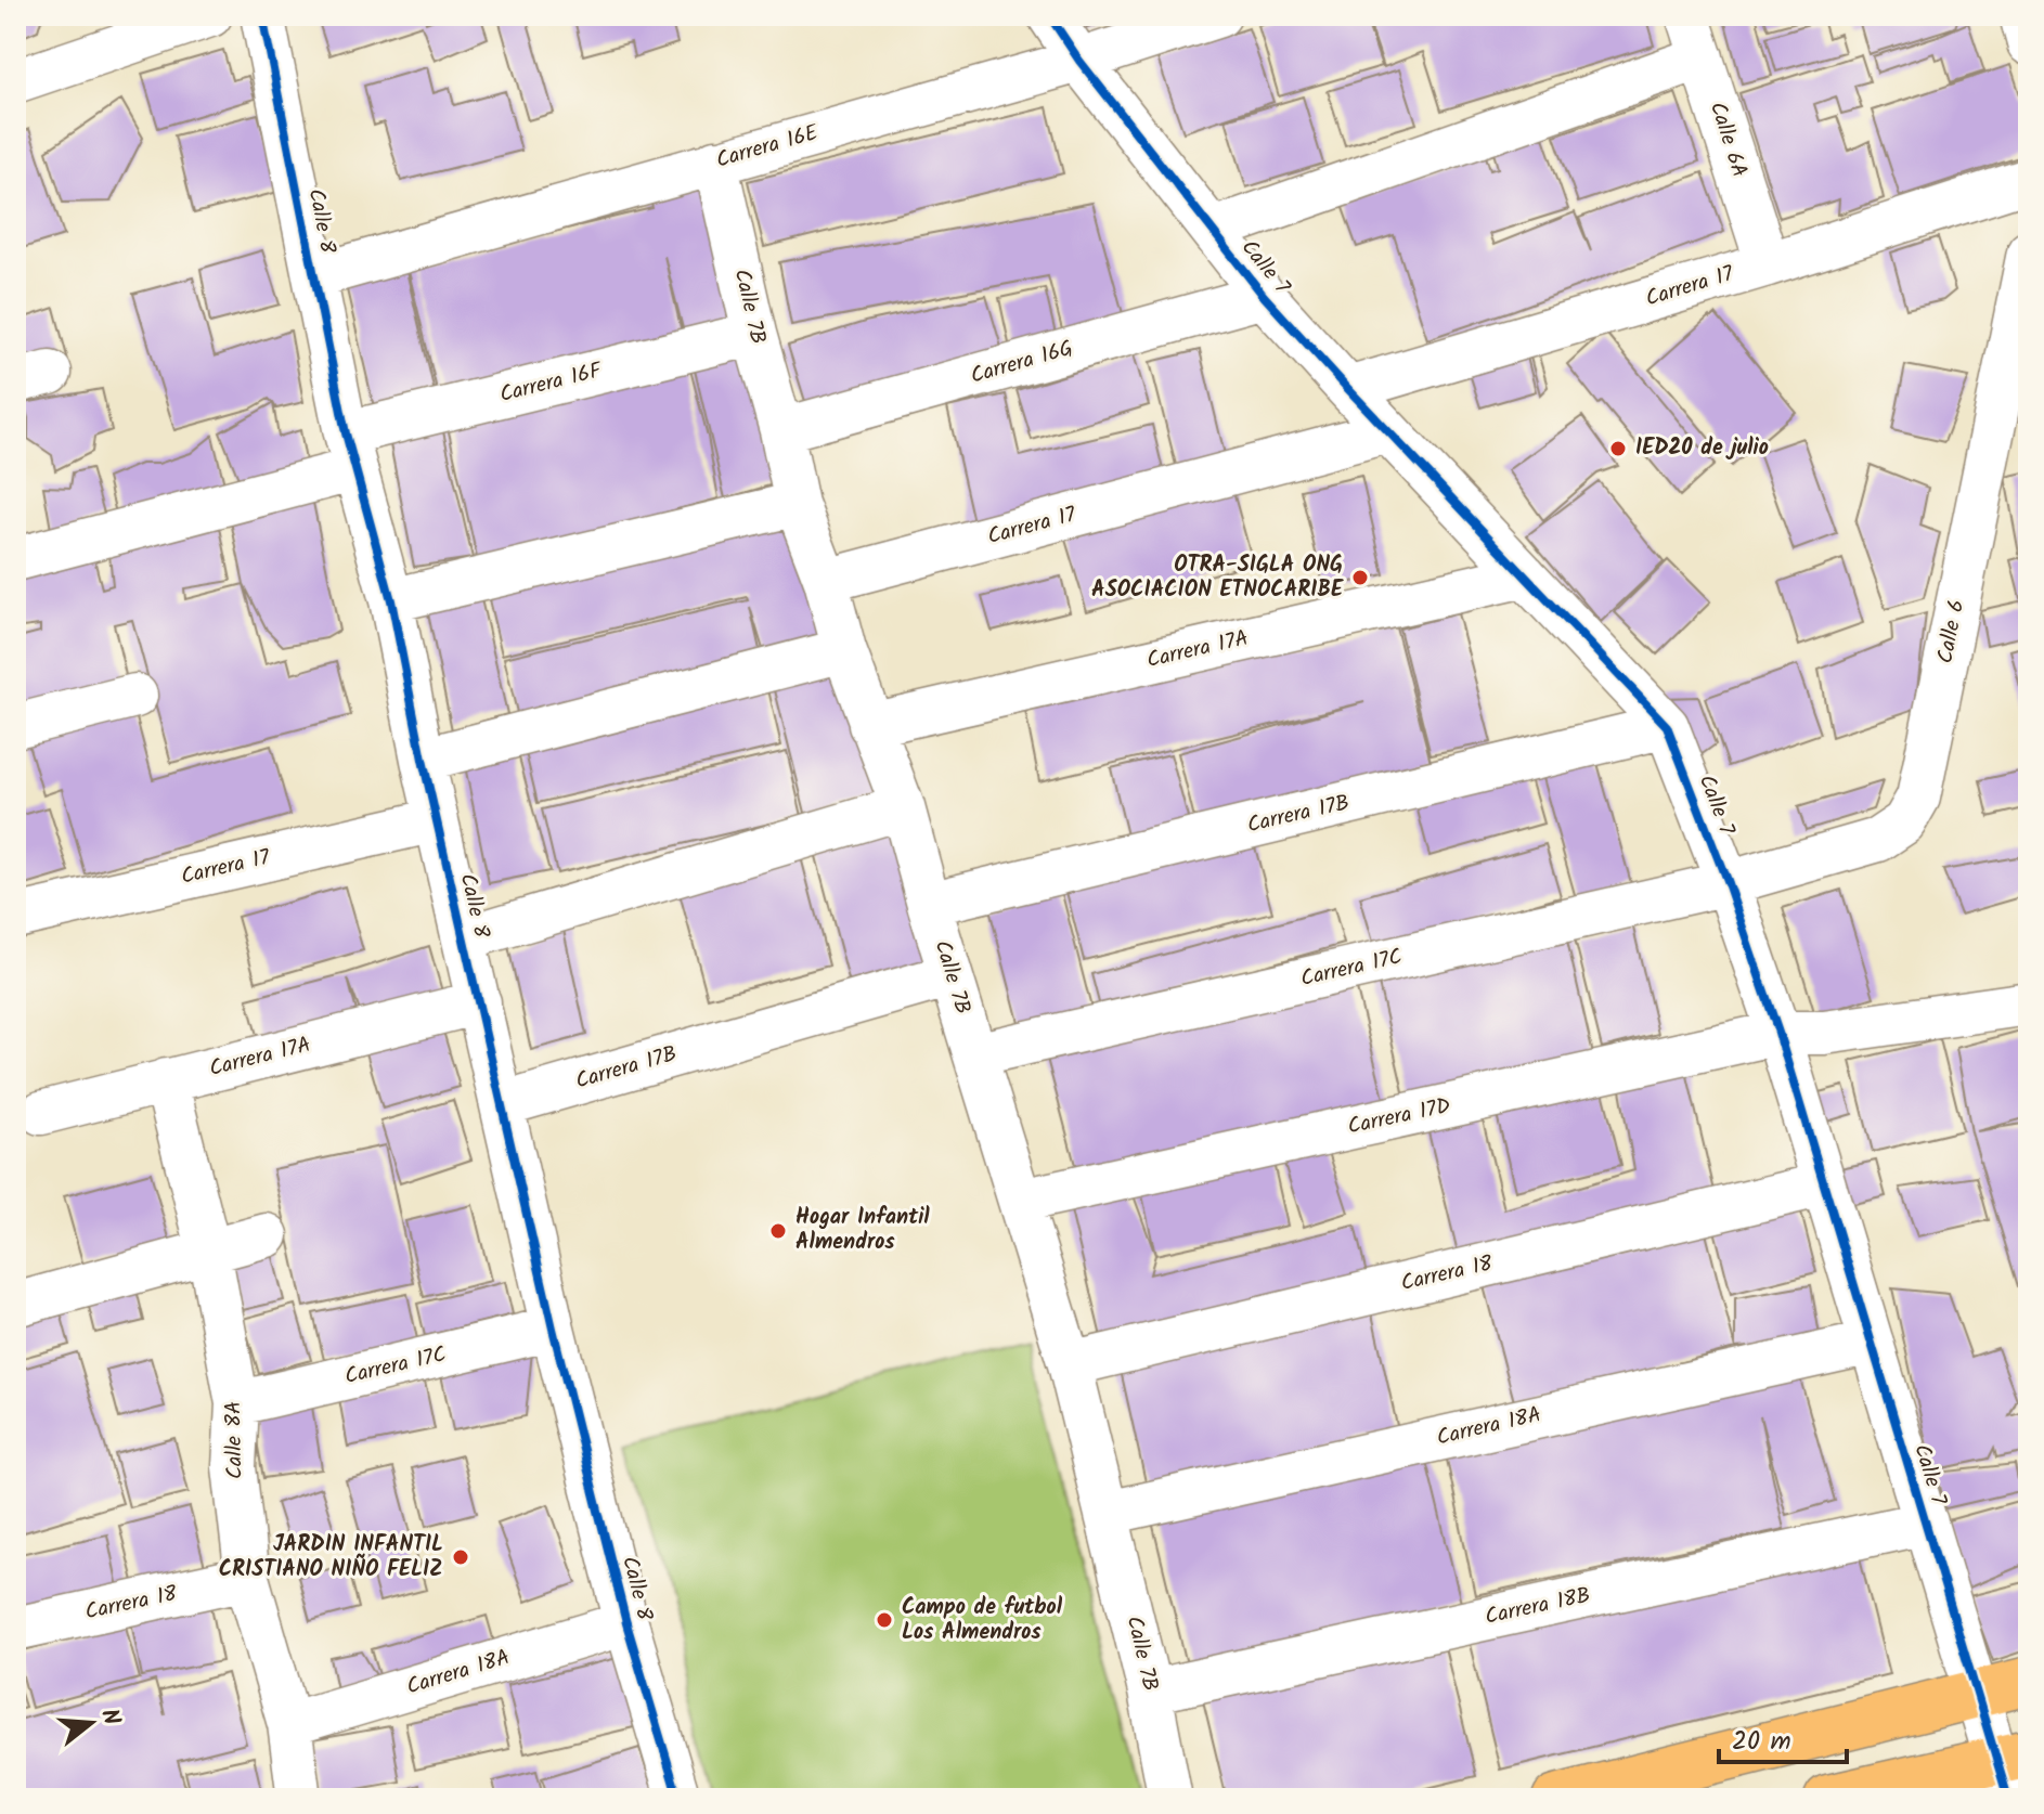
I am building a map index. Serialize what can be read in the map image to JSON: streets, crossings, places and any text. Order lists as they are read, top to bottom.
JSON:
{
  "streets": {
    "street": [
      "Calle 6A",
      "Carrera 16E",
      "Calle 8",
      "Calle 7",
      "Carrera 17",
      "Calle 7B",
      "Carrera 16G",
      "Carrera 16F",
      "Calle 6",
      "Carrera 17A",
      "Carrera 17B",
      "Carrera 17C",
      "Carrera 17D",
      "Carrera 18",
      "Carrera 18A",
      "Calle 8A",
      "Carrera 18B"
    ]
  },
  "crossings": [
    ["Calle 6A", "Carrera 17"],
    ["Carrera 16E", "Calle 8"],
    ["Carrera 16E", "Calle 7"],
    ["Carrera 16E", "Calle 7B"],
    ["Calle 8", "Carrera 17"],
    ["Calle 8", "Carrera 16F"],
    ["Calle 8", "Carrera 17A"],
    ["Calle 8", "Carrera 17B"],
    ["Calle 8", "Carrera 17C"],
    ["Calle 8", "Carrera 18A"],
    ["Calle 7", "Carrera 17"],
    ["Calle 7", "Carrera 16G"],
    ["Calle 7", "Calle 6"],
    ["Calle 7", "Carrera 17A"],
    ["Calle 7", "Carrera 17B"],
    ["Calle 7", "Carrera 17C"],
    ["Calle 7", "Carrera 17D"],
    ["Calle 7", "Carrera 18"],
    ["Calle 7", "Carrera 18A"],
    ["Calle 7", "Carrera 18B"],
    ["Carrera 17", "Calle 7B"],
    ["Calle 7B", "Carrera 16G"],
    ["Calle 7B", "Carrera 16F"],
    ["Calle 7B", "Carrera 17A"],
    ["Calle 7B", "Carrera 17B"],
    ["Calle 7B", "Carrera 17C"],
    ["Calle 7B", "Carrera 17D"],
    ["Calle 7B", "Carrera 18"],
    ["Calle 7B", "Carrera 18A"],
    ["Calle 7B", "Carrera 18B"],
    ["Calle 6", "Carrera 17C"],
    ["Carrera 17A", "Calle 8A"],
    ["Carrera 17C", "Calle 8A"],
    ["Carrera 18", "Calle 8A"],
    ["Carrera 18A", "Calle 8A"]
  ],
  "places": [
    "IED20 de julio",
    "OTRA-SIGLA ONG ASOCIACION ETNOCARIBE",
    "Hogar Infantil Almendros",
    "JARDIN INFANTIL CRISTIANO NIÑO FELIZ",
    "Campo de futbol Los Almendros"
  ],
  "scale_bar": "20 m",
  "north": "right"
}
